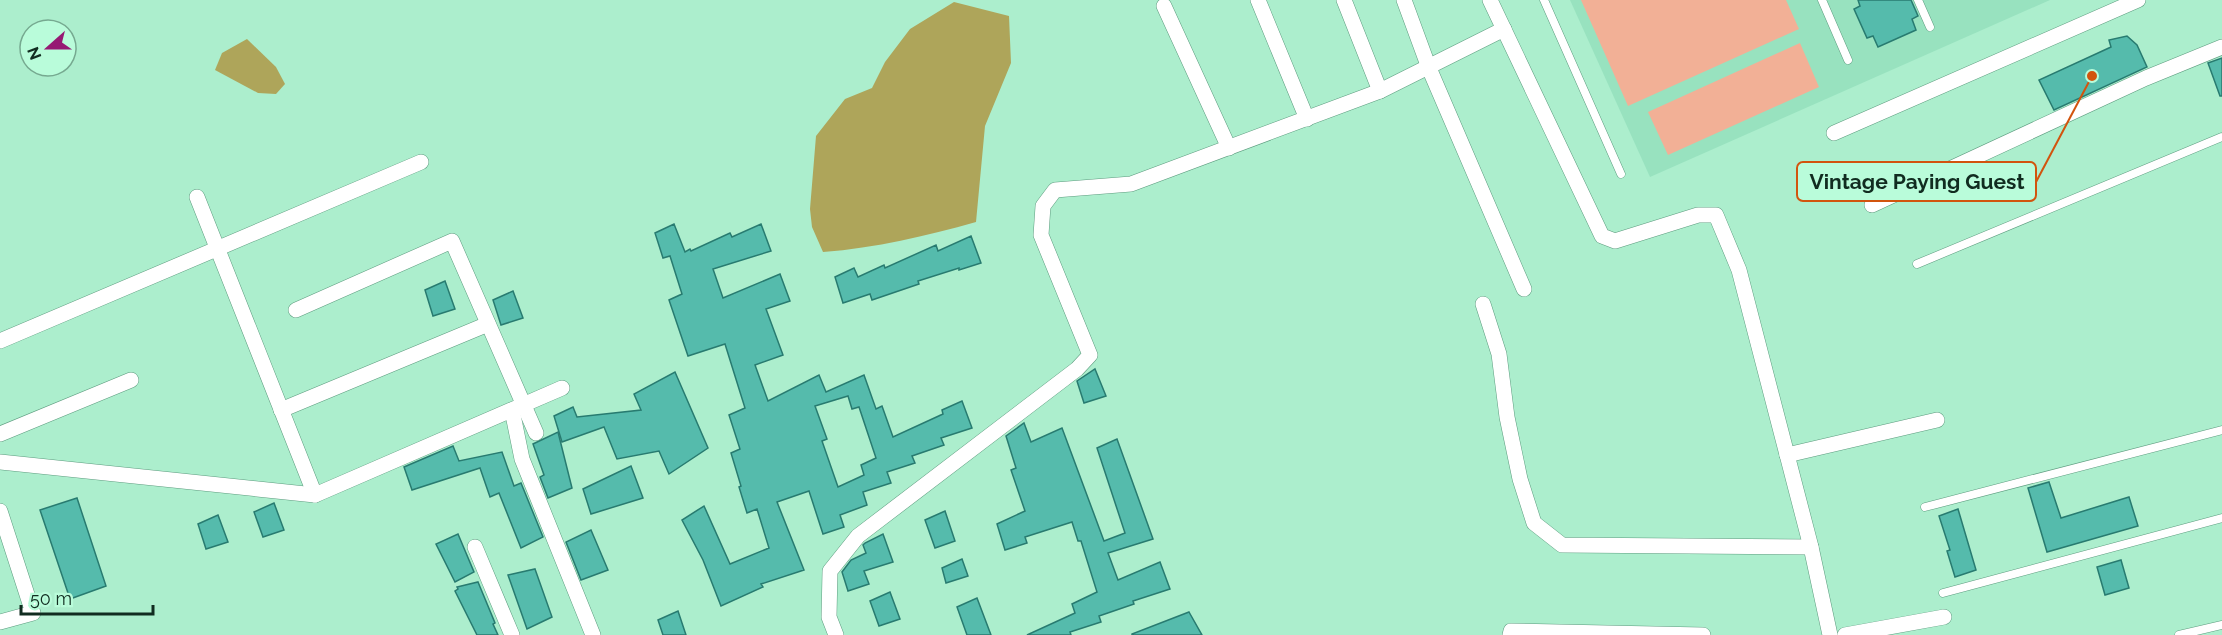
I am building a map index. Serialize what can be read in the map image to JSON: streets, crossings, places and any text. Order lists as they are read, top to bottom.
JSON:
{
  "places": ["Vintage Paying Guest"],
  "scale_bar": "50 m",
  "north": "left"
}
